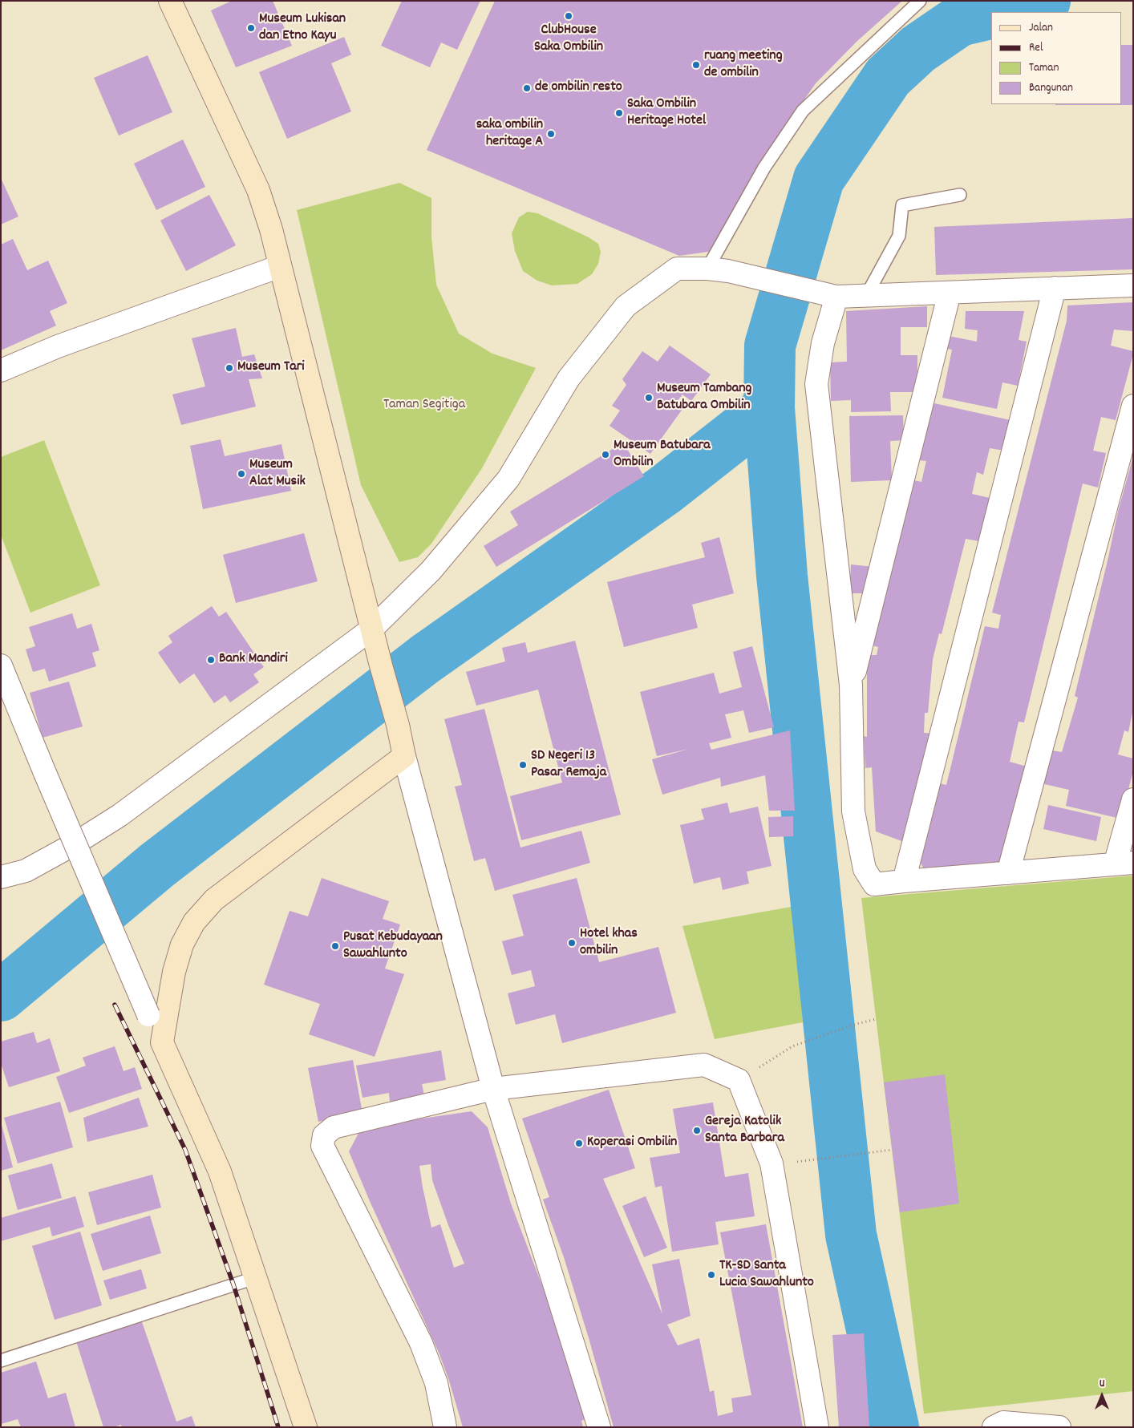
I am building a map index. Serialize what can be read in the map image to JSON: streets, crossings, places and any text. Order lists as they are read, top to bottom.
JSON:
{
  "parks": ["Taman Segitiga"],
  "places": [
    "ClubHouse Saka Ombilin",
    "Museum Lukisan dan Etno Kayu",
    "ruang meeting de ombilin",
    "de ombilin resto",
    "Saka Ombilin Heritage Hotel",
    "saka ombilin heritage A",
    "Museum Tari",
    "Museum Tambang Batubara Ombilin",
    "Museum Batubara Ombilin",
    "Museum Alat Musik",
    "Bank Mandiri",
    "SD Negeri 13 Pasar Remaja",
    "Hotel khas ombilin",
    "Pusat Kebudayaan Sawahlunto",
    "Gereja Katolik Santa Barbara",
    "Koperasi Ombilin",
    "TK-SD Santa Lucia Sawahlunto"
  ],
  "legend": [
    "Jalan",
    "Rel",
    "Taman",
    "Bangunan"
  ],
  "north": "top"
}
